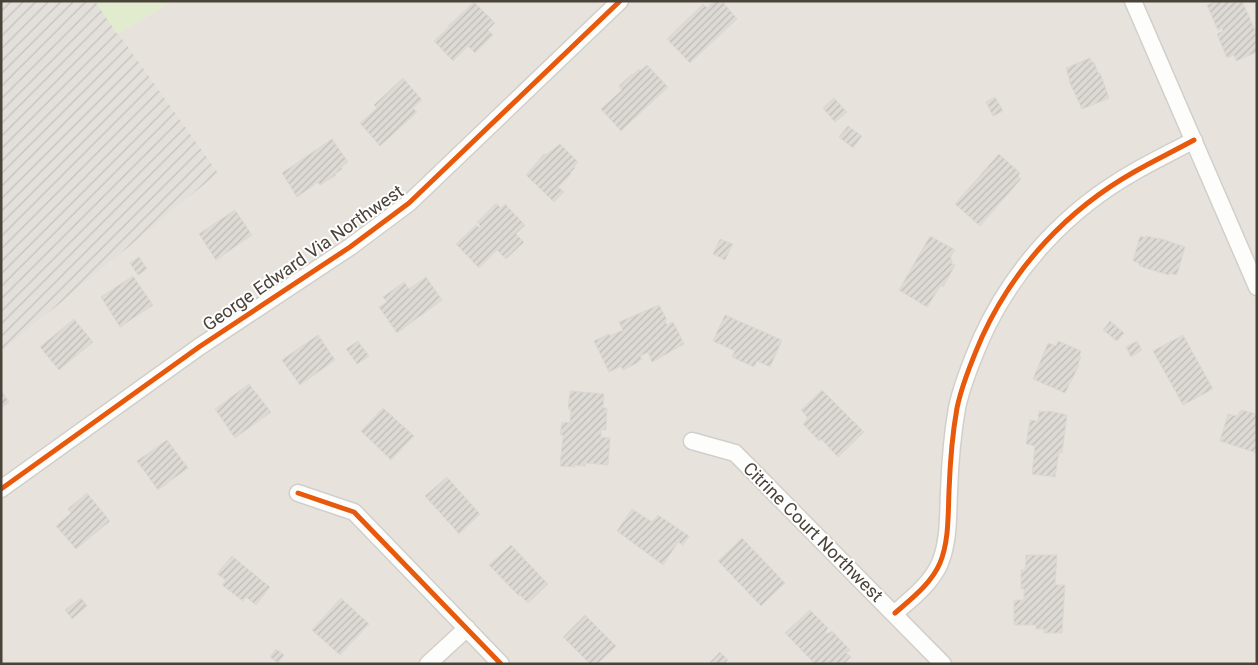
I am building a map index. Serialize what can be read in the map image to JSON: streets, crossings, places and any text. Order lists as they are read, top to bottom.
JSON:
{
  "streets": {
    "street": ["George Edward Via Northwest", "Citrine Court Northwest"]
  }
}
